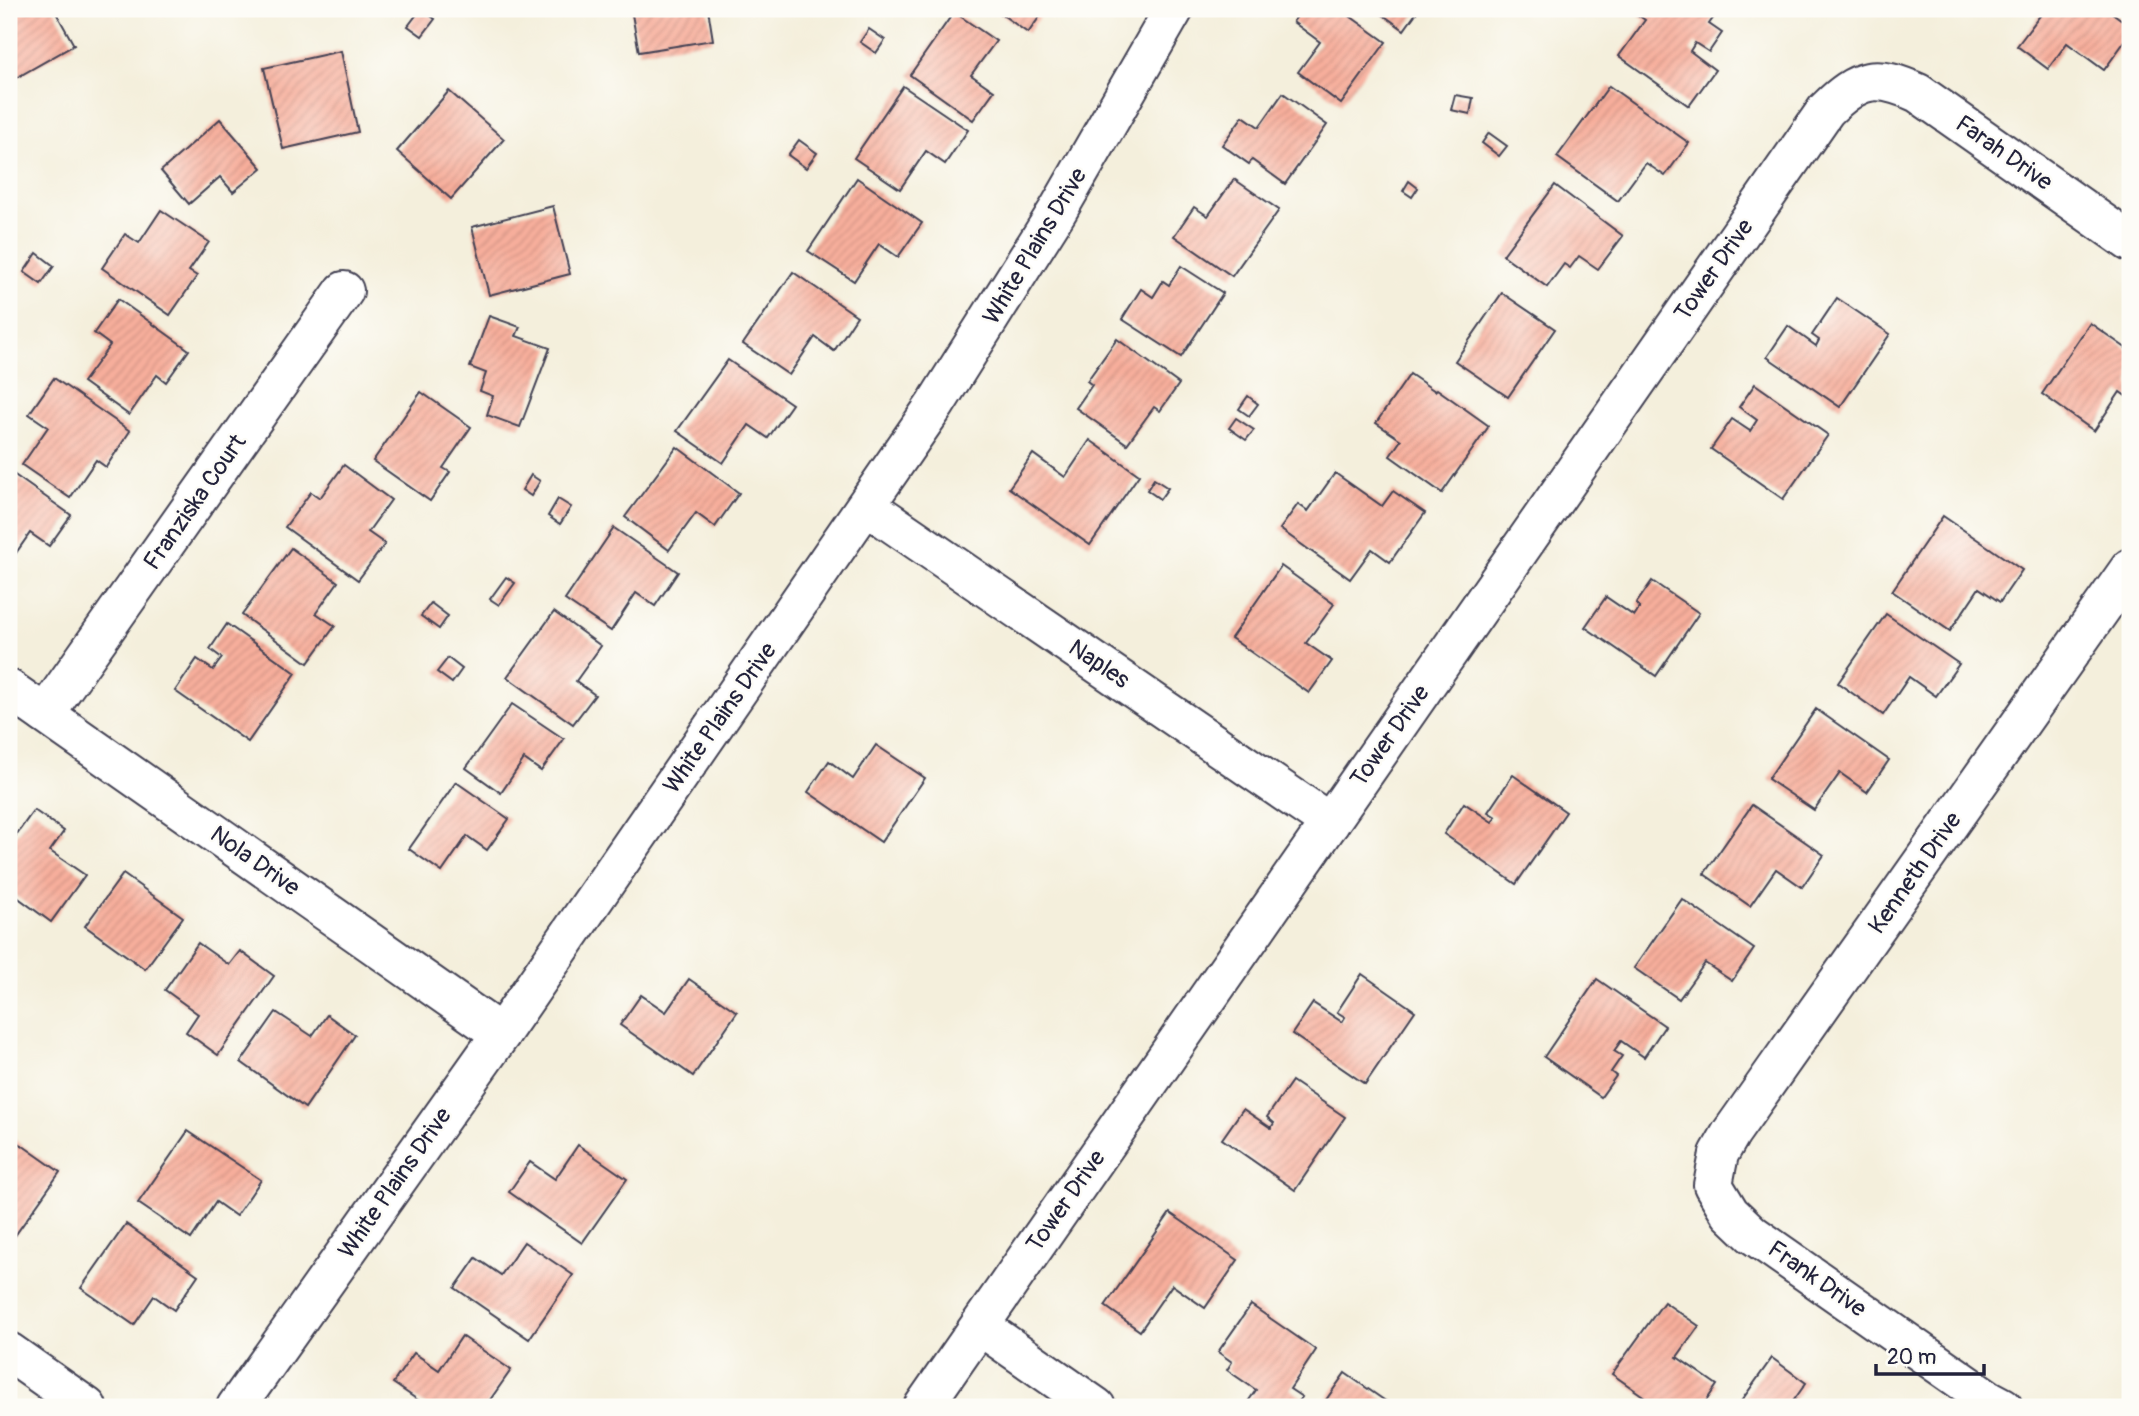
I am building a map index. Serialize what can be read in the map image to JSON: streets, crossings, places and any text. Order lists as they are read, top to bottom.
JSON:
{
  "streets": {
    "street": [
      "Farah Drive",
      "White Plains Drive",
      "Tower Drive",
      "Franziska Court",
      "Naples",
      "Nola Drive",
      "Kenneth Drive",
      "Frank Drive"
    ]
  },
  "crossings": [
    ["Farah Drive", "Tower Drive"],
    ["White Plains Drive", "Naples"],
    ["White Plains Drive", "Nola Drive"],
    ["Tower Drive", "Naples"],
    ["Franziska Court", "Nola Drive"],
    ["Kenneth Drive", "Frank Drive"]
  ],
  "scale_bar": "20 m"
}
